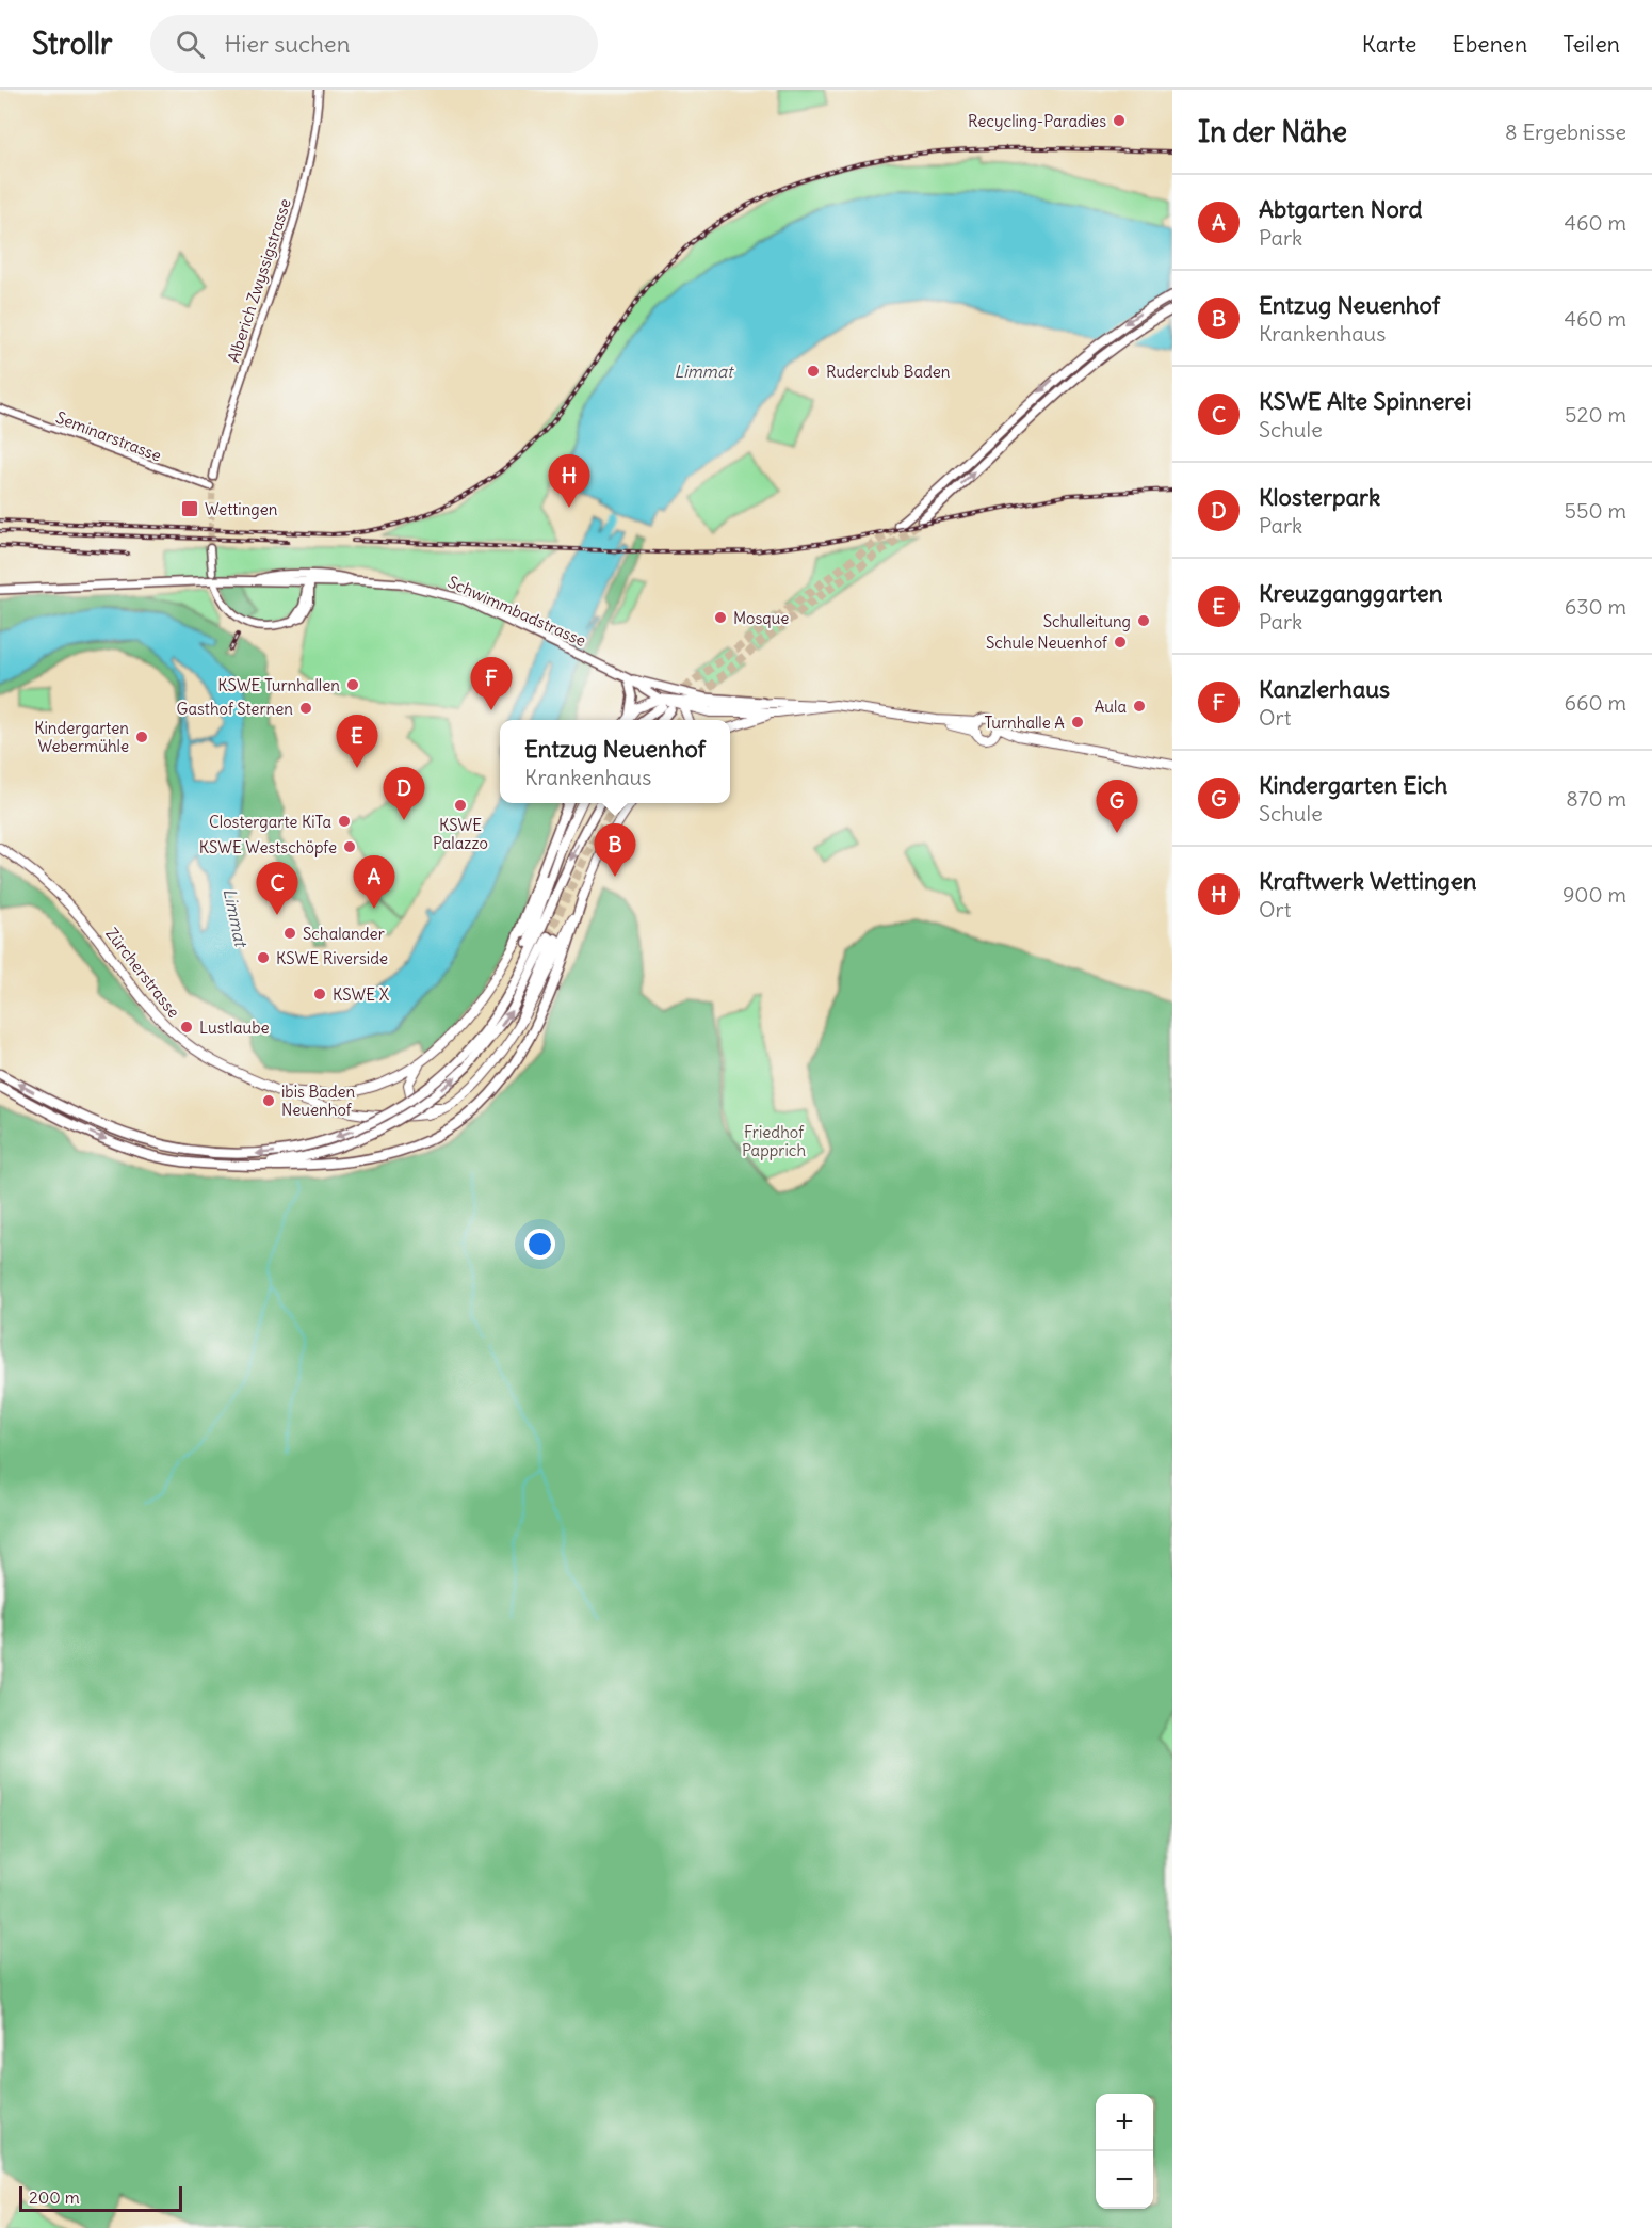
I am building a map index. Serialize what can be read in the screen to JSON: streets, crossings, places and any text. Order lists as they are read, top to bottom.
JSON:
{
  "streets": {
    "main road": ["Schwimmbadstrasse", "Zürcherstrasse"],
    "street": ["Alberich Zwyssigstrasse", "Seminarstrasse"]
  },
  "water": ["Limmat"],
  "parks": ["Friedhof Papprich"],
  "places": {
    "other": [
      "Recycling-Paradies",
      "Ruderclub Baden",
      "Mosque",
      "Schulleitung",
      "Schule Neuenhof",
      "KSWE Turnhallen",
      "Aula",
      "Gasthof Sternen",
      "Turnhalle A",
      "Kindergarten Webermühle",
      "KSWE Palazzo",
      "Clostergarte KiTa",
      "KSWE Westschöpfe",
      "Schalander",
      "KSWE Riverside",
      "KSWE X",
      "Lustlaube",
      "ibis Baden Neuenhof"
    ],
    "transit": ["Wettingen"]
  },
  "scale_bar": "200 m",
  "page": {
    "header": "Strollr",
    "search": "Hier suchen",
    "nav": ["Karte", "Ebenen", "Teilen"],
    "heading": ["In der Nähe", "8 Ergebnisse"],
    "list": [
      {
        "mark": "A",
        "name": "Abtgarten Nord",
        "note": "Park",
        "value": "460 m"
      },
      {
        "mark": "B",
        "name": "Entzug Neuenhof",
        "note": "Krankenhaus",
        "value": "460 m"
      },
      {
        "mark": "C",
        "name": "KSWE Alte Spinnerei",
        "note": "Schule",
        "value": "520 m"
      },
      {
        "mark": "D",
        "name": "Klosterpark",
        "note": "Park",
        "value": "550 m"
      },
      {
        "mark": "E",
        "name": "Kreuzganggarten",
        "note": "Park",
        "value": "630 m"
      },
      {
        "mark": "F",
        "name": "Kanzlerhaus",
        "note": "Ort",
        "value": "660 m"
      },
      {
        "mark": "G",
        "name": "Kindergarten Eich",
        "note": "Schule",
        "value": "870 m"
      },
      {
        "mark": "H",
        "name": "Kraftwerk Wettingen",
        "note": "Ort",
        "value": "900 m"
      }
    ],
    "pins": [
      "H",
      "F",
      "E",
      "D",
      "G",
      "B",
      "A",
      "C"
    ],
    "popup": ["Entzug Neuenhof", "Krankenhaus"],
    "map_buttons": ["+", "−"],
    "scale": "200 m"
  }
}
